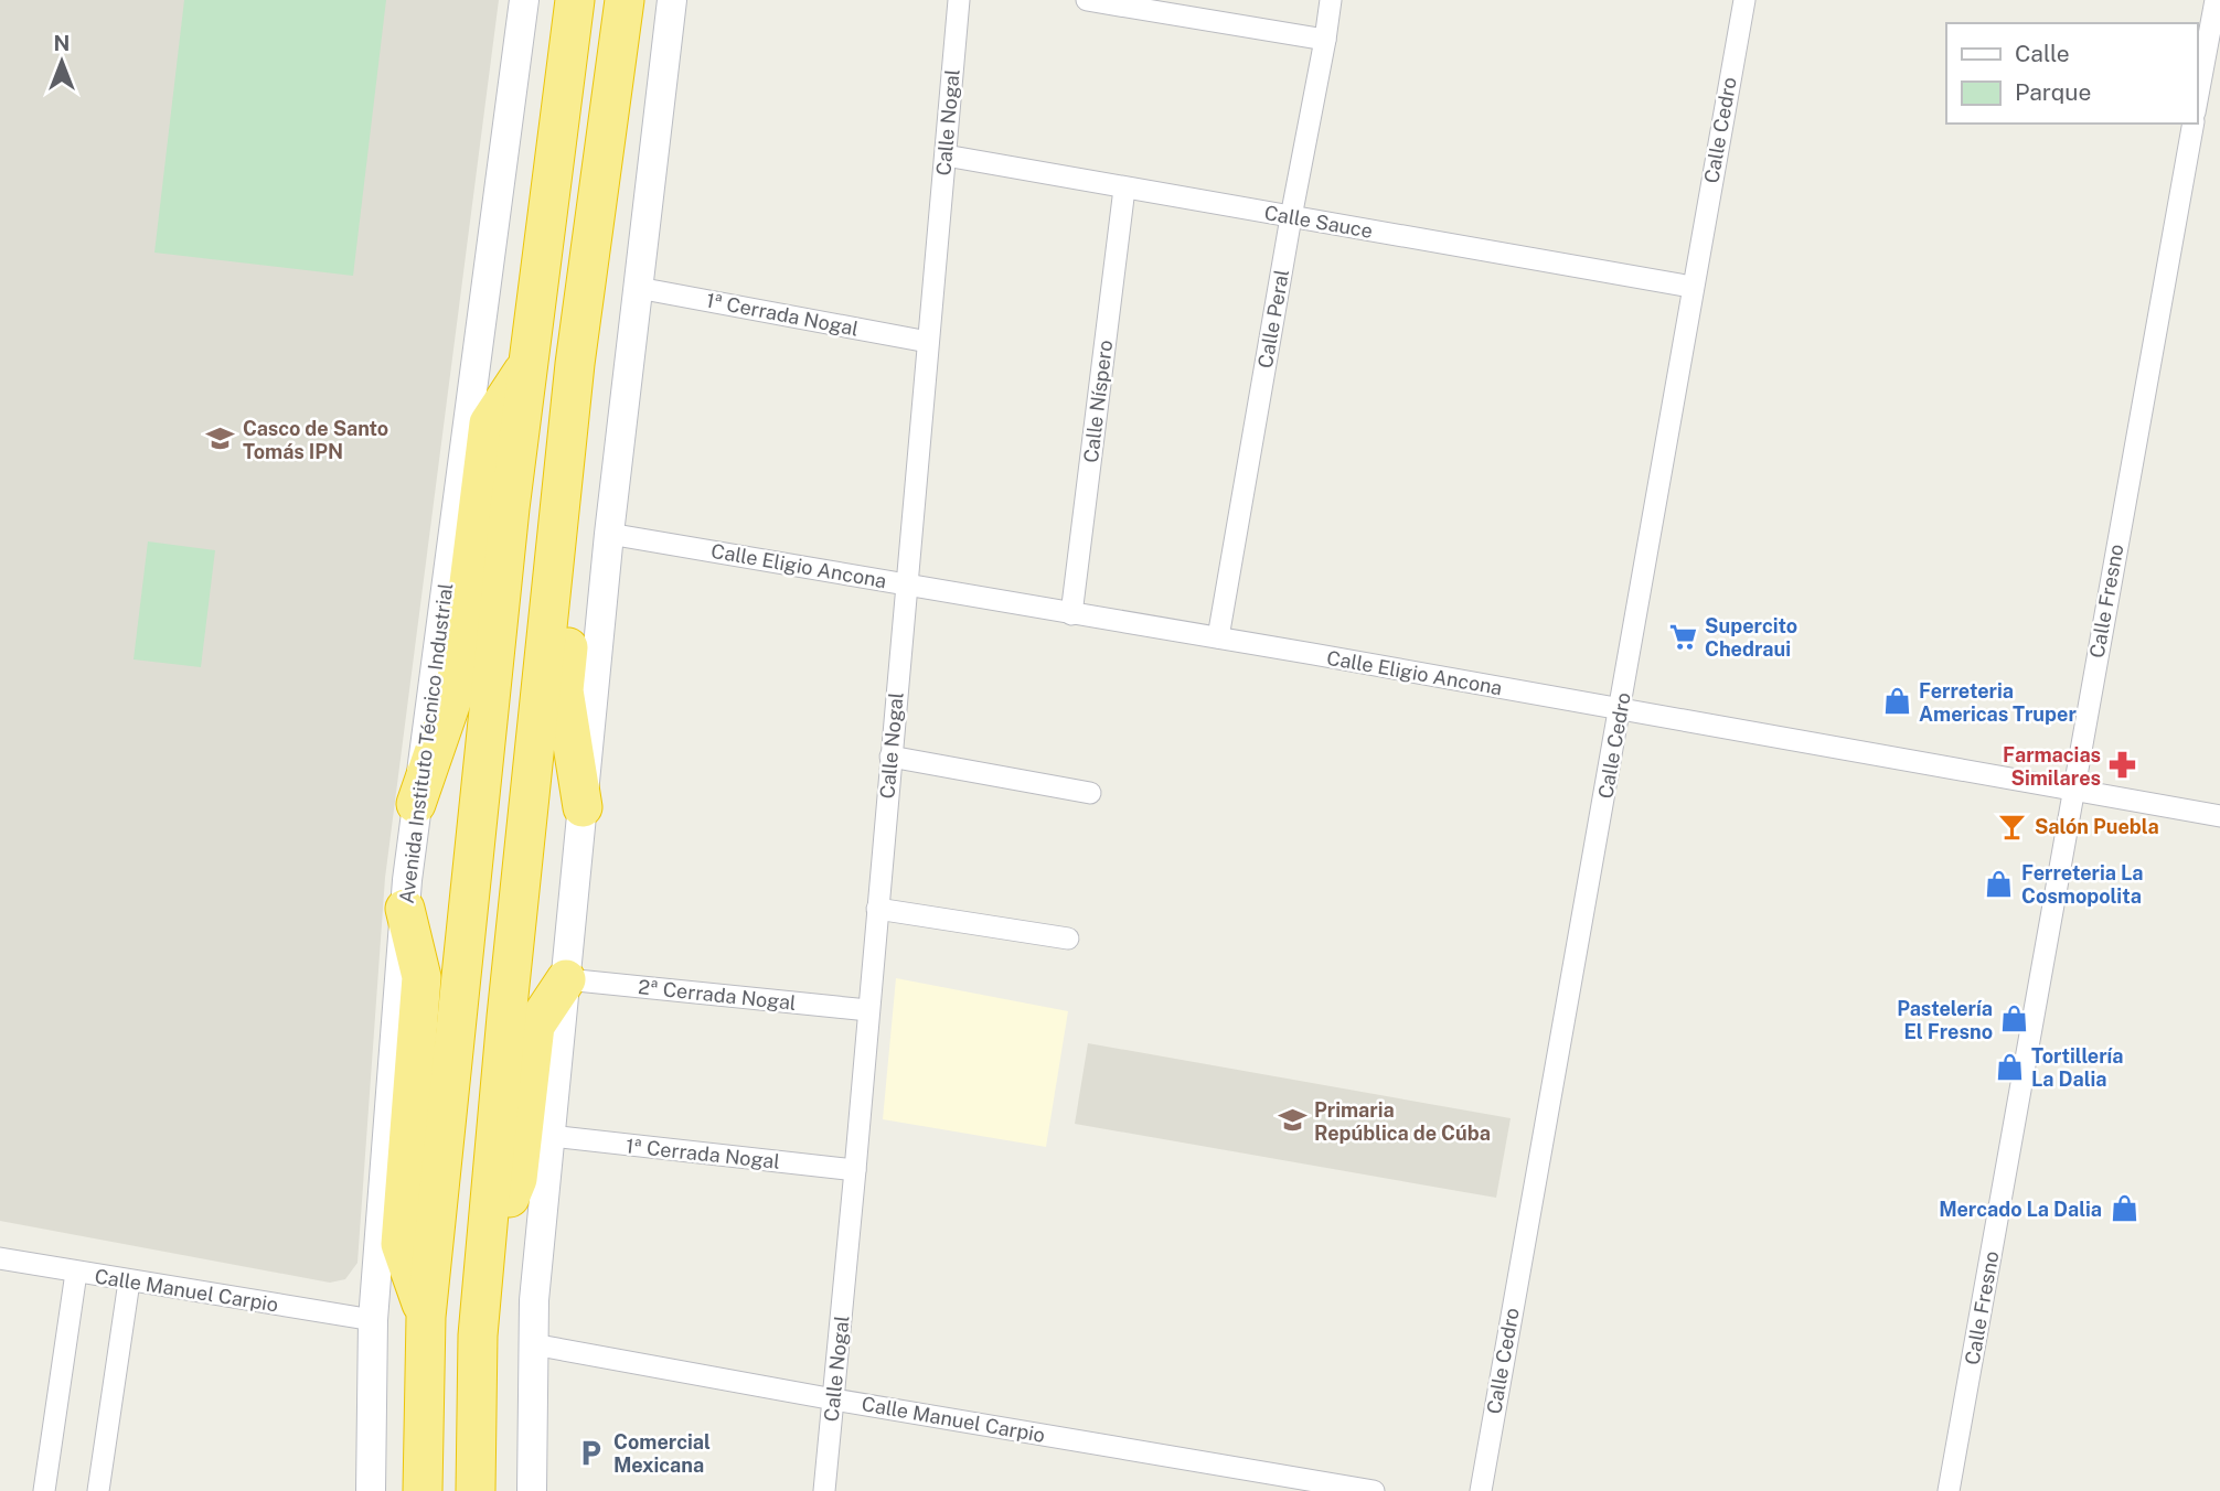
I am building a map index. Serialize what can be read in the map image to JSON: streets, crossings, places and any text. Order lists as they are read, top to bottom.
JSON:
{
  "streets": {
    "main road": ["Avenida Instituto Técnico Industrial"],
    "street": [
      "Calle Nogal",
      "Calle Cedro",
      "Calle Sauce",
      "1ª Cerrada Nogal",
      "Calle Peral",
      "Calle Níspero",
      "Calle Eligio Ancona",
      "Calle Fresno",
      "2ª Cerrada Nogal",
      "Calle Manuel Carpio"
    ]
  },
  "crossings": [
    ["Calle Nogal", "Calle Sauce"],
    ["Calle Nogal", "1ª Cerrada Nogal"],
    ["Calle Nogal", "Calle Eligio Ancona"],
    ["Calle Nogal", "2ª Cerrada Nogal"],
    ["Calle Nogal", "Calle Manuel Carpio"],
    ["Calle Cedro", "Calle Sauce"],
    ["Calle Cedro", "Calle Eligio Ancona"],
    ["Calle Sauce", "Calle Peral"],
    ["Calle Sauce", "Calle Níspero"],
    ["Calle Peral", "Calle Eligio Ancona"],
    ["Calle Níspero", "Calle Eligio Ancona"],
    ["Calle Eligio Ancona", "Calle Fresno"],
    ["Avenida Instituto Técnico Industrial", "Calle Manuel Carpio"]
  ],
  "places": {
    "school or university": ["Casco de Santo Tomás IPN", "Primaria República de Cúba"],
    "supermarket": ["Supercito Chedraui"],
    "shop": [
      "Ferreteria Americas Truper",
      "Ferreteria La Cosmopolita",
      "Pastelería El Fresno",
      "Tortillería La Dalia",
      "Mercado La Dalia"
    ],
    "pharmacy": ["Farmacias Similares"],
    "bar": ["Salón Puebla"],
    "parking": ["Comercial Mexicana"]
  },
  "legend": ["Calle", "Parque"],
  "north": "top"
}
